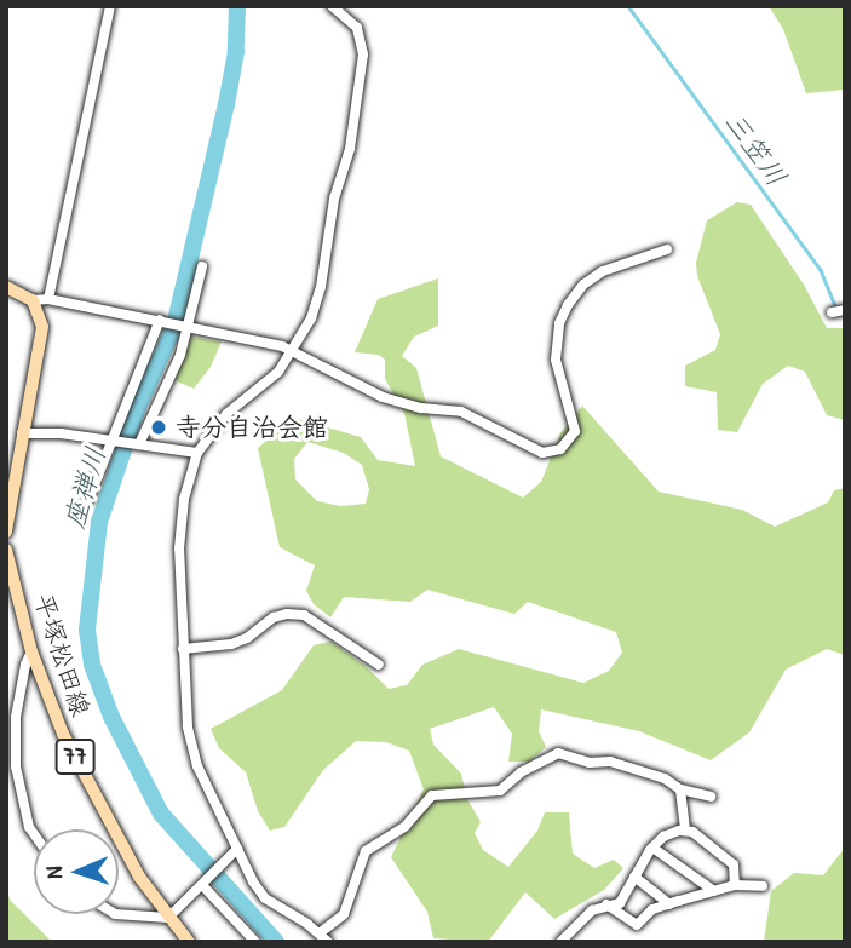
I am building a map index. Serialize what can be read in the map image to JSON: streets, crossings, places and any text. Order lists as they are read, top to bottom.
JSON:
{
  "streets": {
    "main road": ["平塚松田線", "77"]
  },
  "water": ["三笠川", "座禅川"],
  "places": ["寺分自治会館"],
  "north": "left"
}
